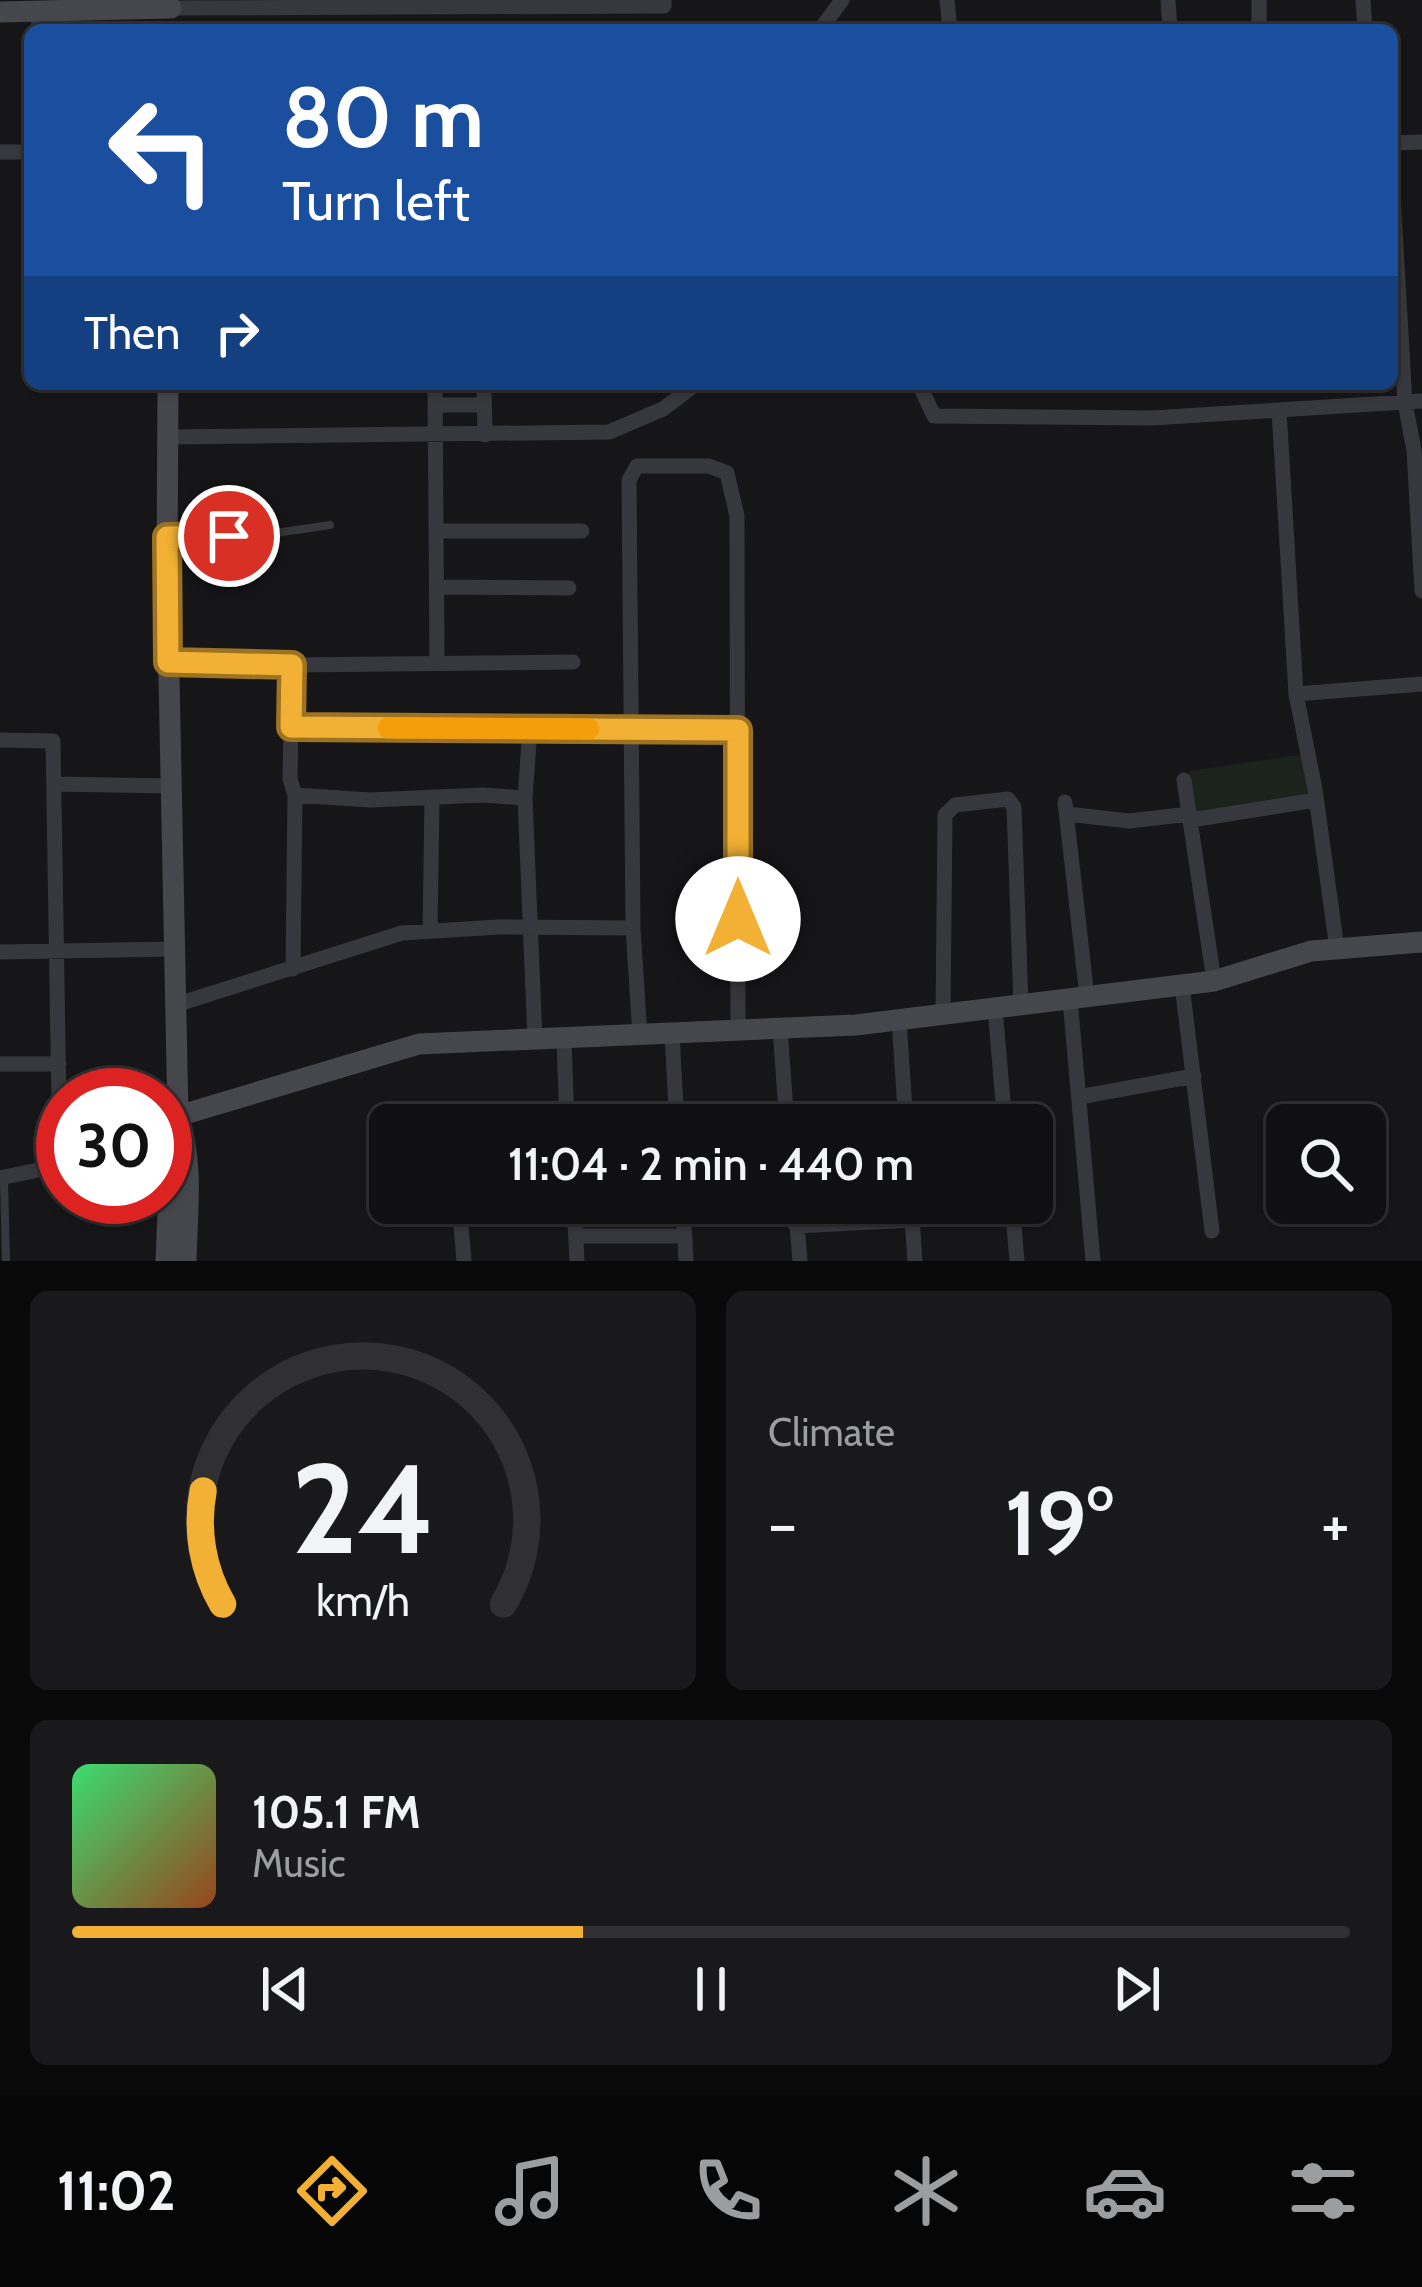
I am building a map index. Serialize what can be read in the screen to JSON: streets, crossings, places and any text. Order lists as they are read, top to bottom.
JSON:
{
  "page": {
    "turn": ["80 m", "Turn left"],
    "then": "Then",
    "limit": "30",
    "trip": "11:04 · 2 min · 440 m",
    "tile": "Climate",
    "heat": ["−", "19°", "+"],
    "song": ["105.1 FM", "Music"],
    "tabs": "11:02",
    "gauge": ["24", "km/h"]
  }
}
